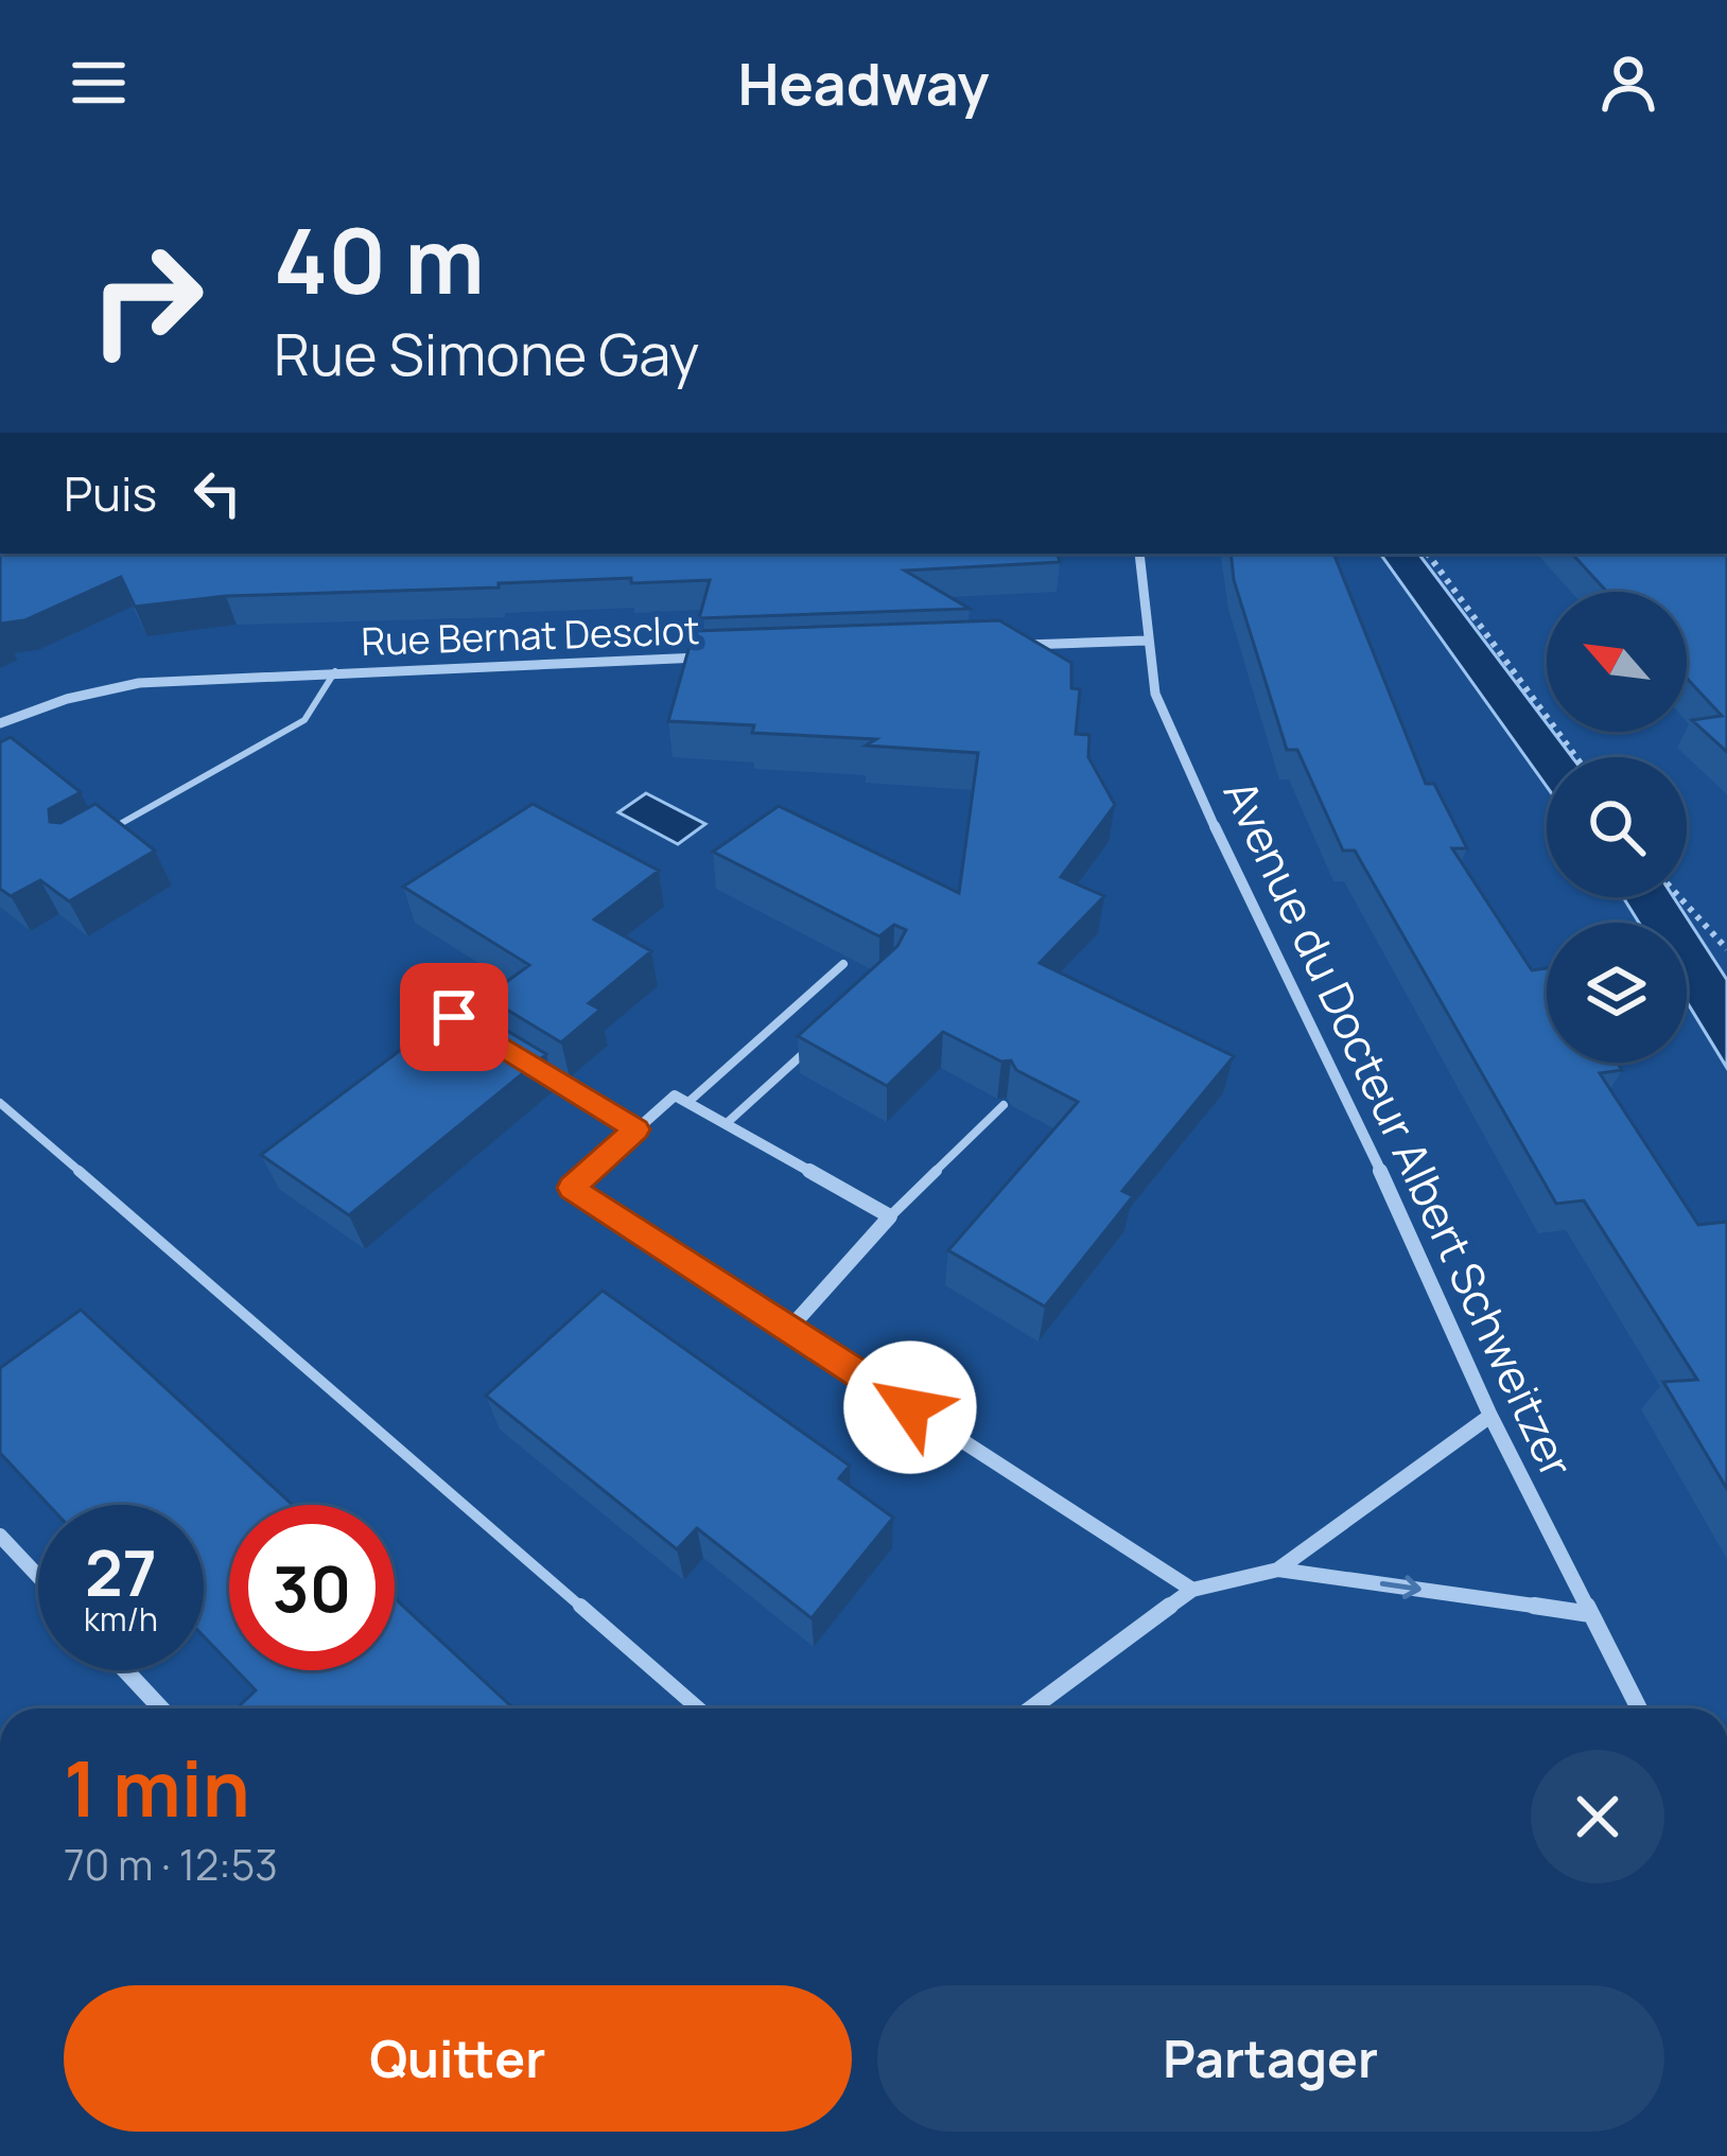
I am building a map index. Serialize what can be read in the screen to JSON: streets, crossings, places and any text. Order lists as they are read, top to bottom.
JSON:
{
  "streets": {
    "street": ["Rue Bernat Desclot", "Avenue du Docteur Albert Schweitzer"]
  },
  "north": "top left",
  "page": {
    "header": "Headway",
    "turn": ["40 m", "Rue Simone Gay"],
    "then": "Puis",
    "speed": "27 km/h",
    "limit": "30",
    "heading": ["1 min", "70 m · 12:53"],
    "buttons": ["Quitter", "Partager"]
  }
}
